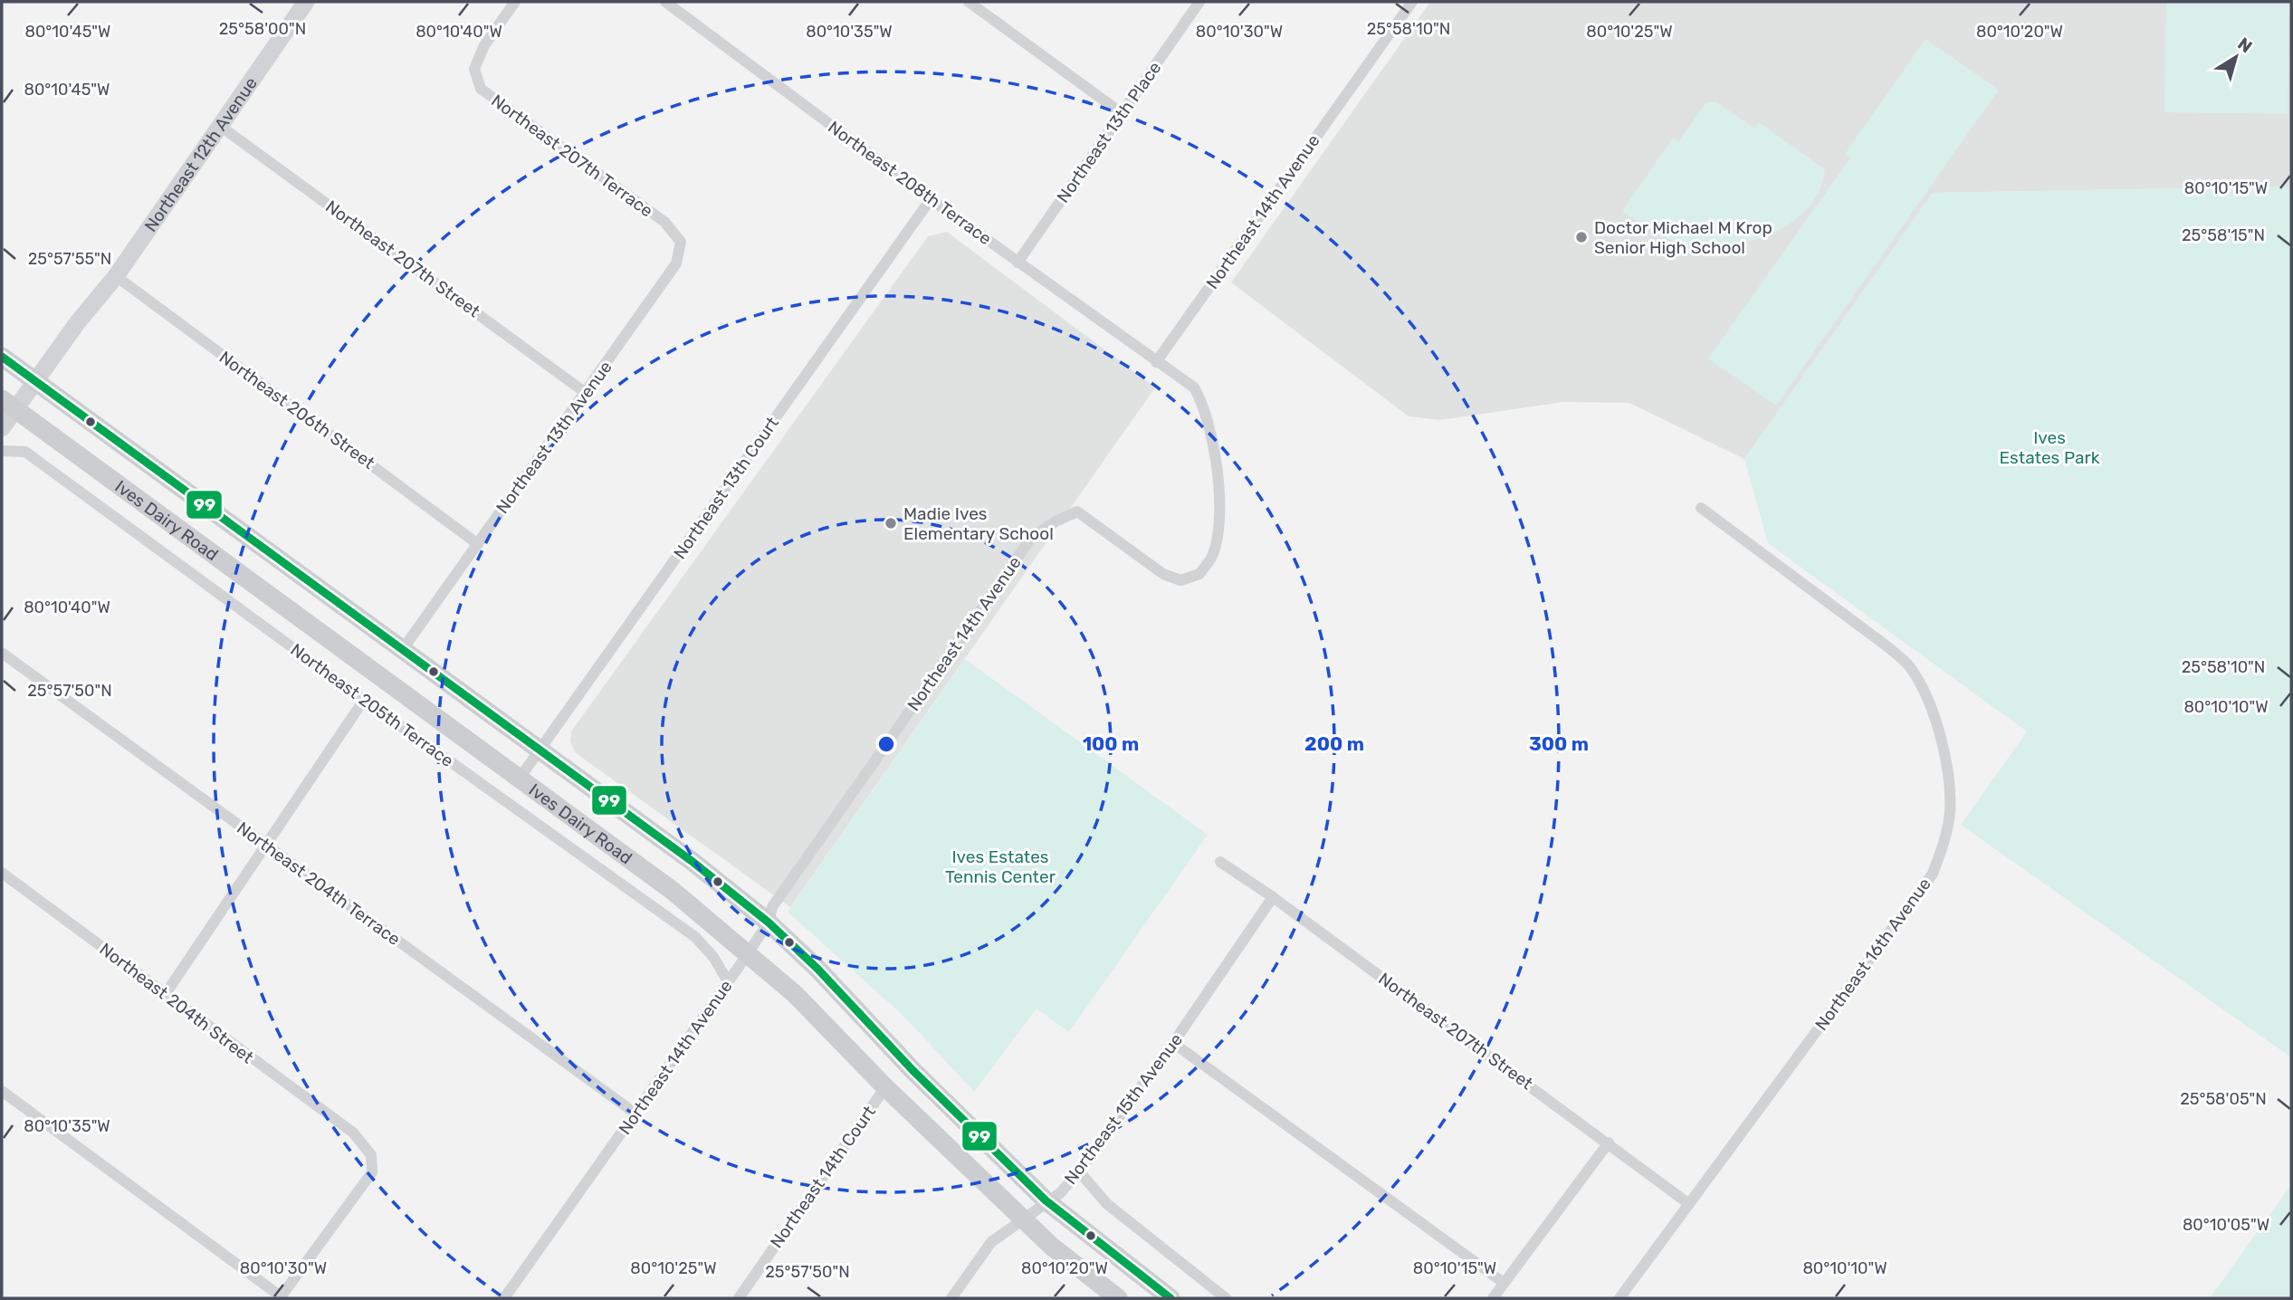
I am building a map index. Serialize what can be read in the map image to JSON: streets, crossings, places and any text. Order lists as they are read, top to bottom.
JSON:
{
  "streets": {
    "main road": ["Ives Dairy Road"],
    "street": [
      "Northeast 13th Place",
      "Northeast 12th Avenue",
      "Northeast 207th Terrace",
      "Northeast 208th Terrace",
      "Northeast 14th Avenue",
      "Northeast 207th Street",
      "Northeast 206th Street",
      "Northeast 13th Avenue",
      "Northeast 13th Court",
      "Northeast 205th Terrace",
      "Northeast 204th Terrace",
      "Northeast 16th Avenue",
      "Northeast 204th Street",
      "Northeast 15th Avenue",
      "Northeast 14th Court"
    ]
  },
  "crossings": [
    ["Northeast 13th Place", "Northeast 208th Terrace"],
    ["Northeast 12th Avenue", "Northeast 207th Street"],
    ["Northeast 12th Avenue", "Northeast 206th Street"],
    ["Northeast 12th Avenue", "Ives Dairy Road"],
    ["Northeast 207th Terrace", "Northeast 13th Avenue"],
    ["Northeast 208th Terrace", "Northeast 14th Avenue"],
    ["Northeast 208th Terrace", "Northeast 13th Court"],
    ["Northeast 14th Avenue", "Ives Dairy Road"],
    ["Northeast 14th Avenue", "Northeast 205th Terrace"],
    ["Northeast 14th Avenue", "Northeast 204th Terrace"],
    ["Northeast 207th Street", "Northeast 13th Avenue"],
    ["Northeast 207th Street", "Northeast 16th Avenue"],
    ["Northeast 207th Street", "Northeast 15th Avenue"],
    ["Northeast 206th Street", "Northeast 13th Avenue"],
    ["Northeast 13th Avenue", "Ives Dairy Road"],
    ["Northeast 13th Court", "Ives Dairy Road"],
    ["Ives Dairy Road", "Northeast 15th Avenue"],
    ["Ives Dairy Road", "Northeast 14th Court"]
  ],
  "parks": ["Ives Estates Park", "Ives Estates Tennis Center"],
  "places": ["Doctor Michael M Krop Senior High School", "Madie Ives Elementary School"],
  "lines": ["transit line 99"],
  "north": "top right",
  "coordinates": [
    "25°58'00\"N",
    "25°58'10\"N",
    "80°10'45\"W",
    "80°10'40\"W",
    "80°10'35\"W",
    "80°10'30\"W",
    "80°10'20\"W",
    "80°10'25\"W",
    "80°10'15\"W",
    "25°58'15\"N",
    "25°57'55\"N",
    "25°57'50\"N",
    "80°10'10\"W",
    "25°58'05\"N",
    "80°10'05\"W"
  ],
  "rings": ["100 m", "200 m", "300 m"]
}
